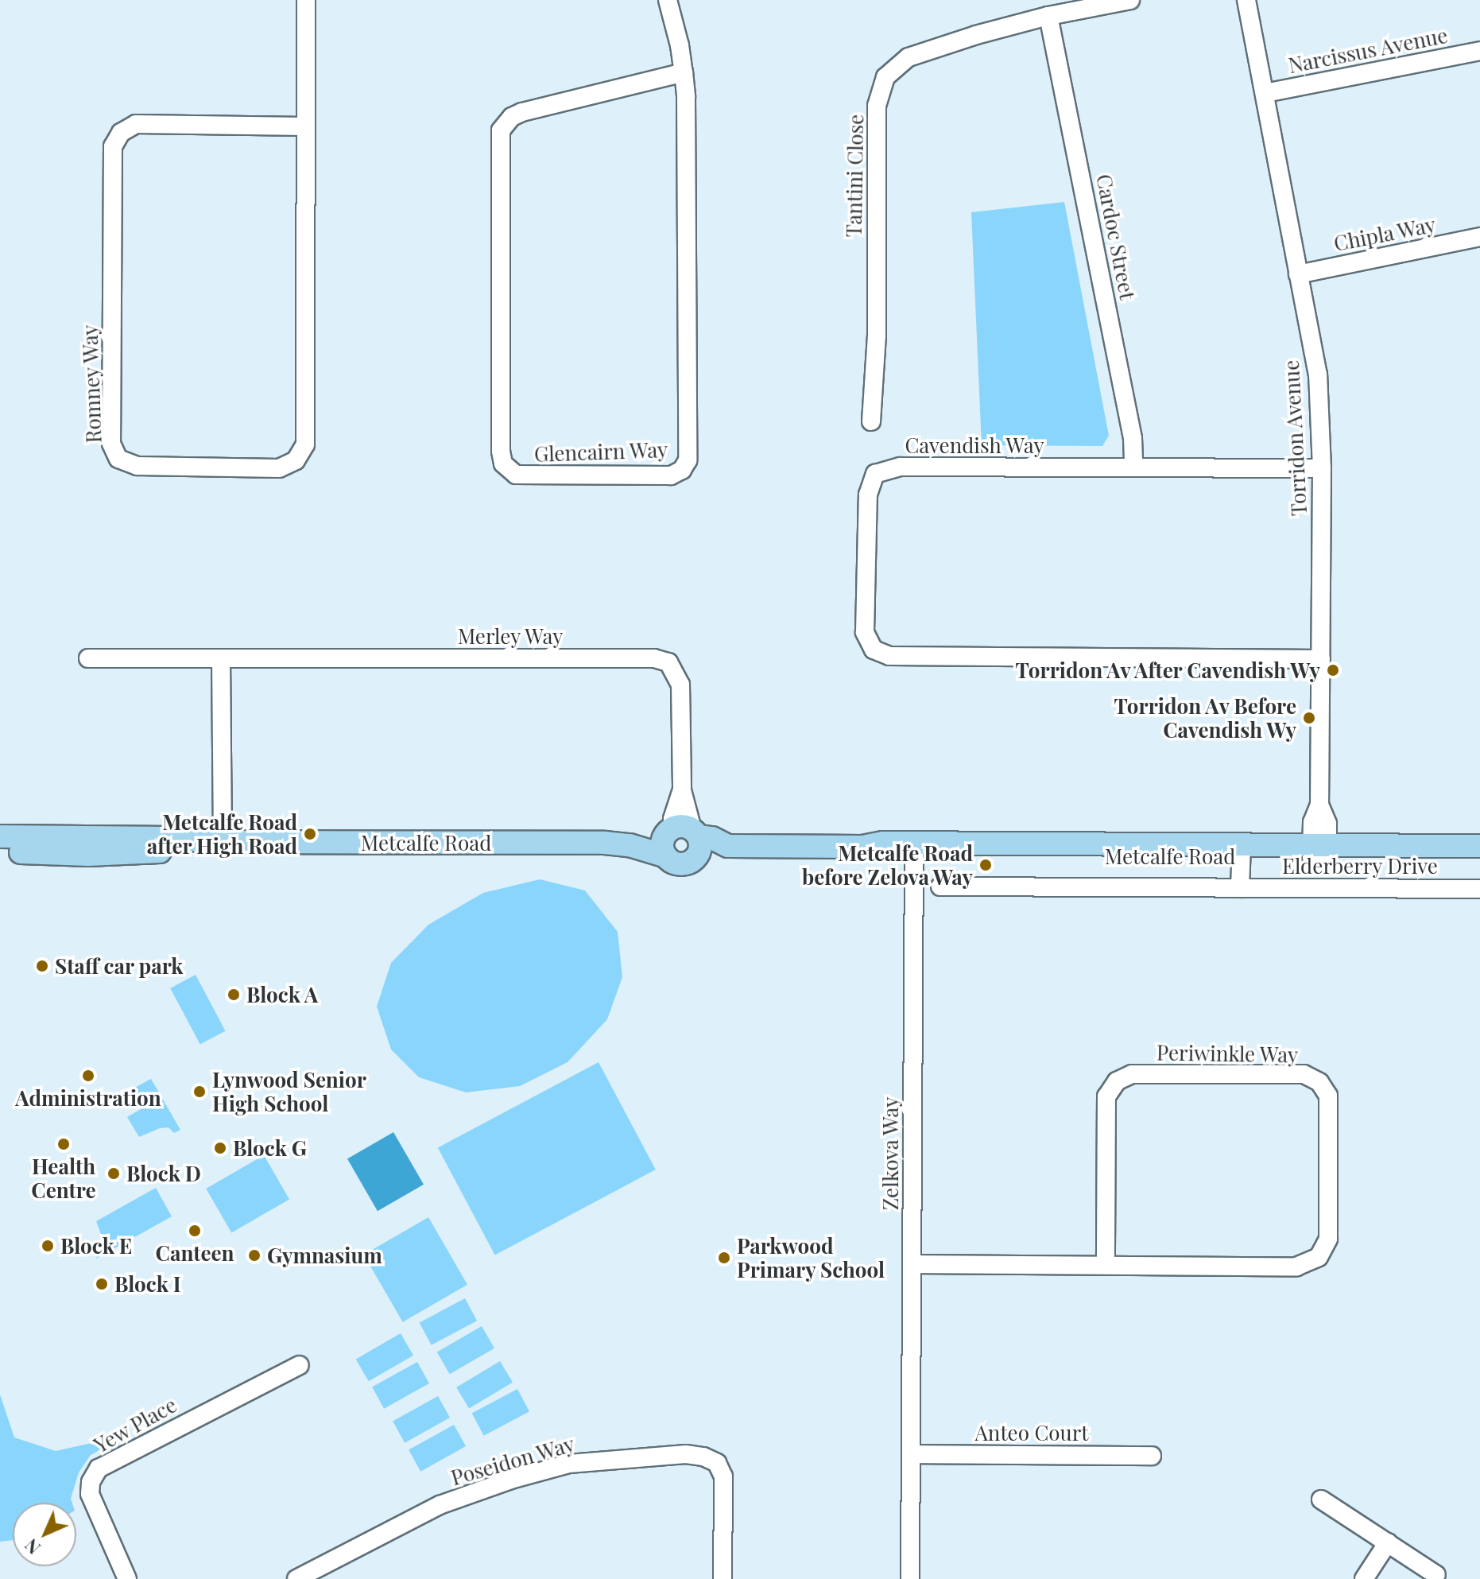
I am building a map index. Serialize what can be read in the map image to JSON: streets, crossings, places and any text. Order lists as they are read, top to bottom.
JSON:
{
  "streets": {
    "main road": ["Metcalfe Road"],
    "street": [
      "Narcissus Avenue",
      "Tantini Close",
      "Chipla Way",
      "Cardoc Street",
      "Romney Way",
      "Torridon Avenue",
      "Cavendish Way",
      "Glencairn Way",
      "Merley Way",
      "Elderberry Drive",
      "Periwinkle Way",
      "Zelkova Way",
      "Yew Place",
      "Anteo Court",
      "Poseidon Way"
    ]
  },
  "crossings": [
    ["Narcissus Avenue", "Torridon Avenue"],
    ["Tantini Close", "Cardoc Street"],
    ["Chipla Way", "Torridon Avenue"],
    ["Cardoc Street", "Cavendish Way"],
    ["Torridon Avenue", "Cavendish Way"],
    ["Torridon Avenue", "Metcalfe Road"],
    ["Merley Way", "Metcalfe Road"],
    ["Metcalfe Road", "Zelkova Way"],
    ["Periwinkle Way", "Zelkova Way"],
    ["Zelkova Way", "Anteo Court"]
  ],
  "places": [
    "Torridon Av After Cavendish Wy",
    "Torridon Av Before Cavendish Wy",
    "Metcalfe Road after High Road",
    "Metcalfe Road before Zelova Way",
    "Staff car park",
    "Block A",
    "Administration",
    "Lynwood Senior High School",
    "Health Centre",
    "Block G",
    "Block D",
    "Canteen",
    "Block E",
    "Gymnasium",
    "Parkwood Primary School",
    "Block I"
  ],
  "north": "bottom left"
}
